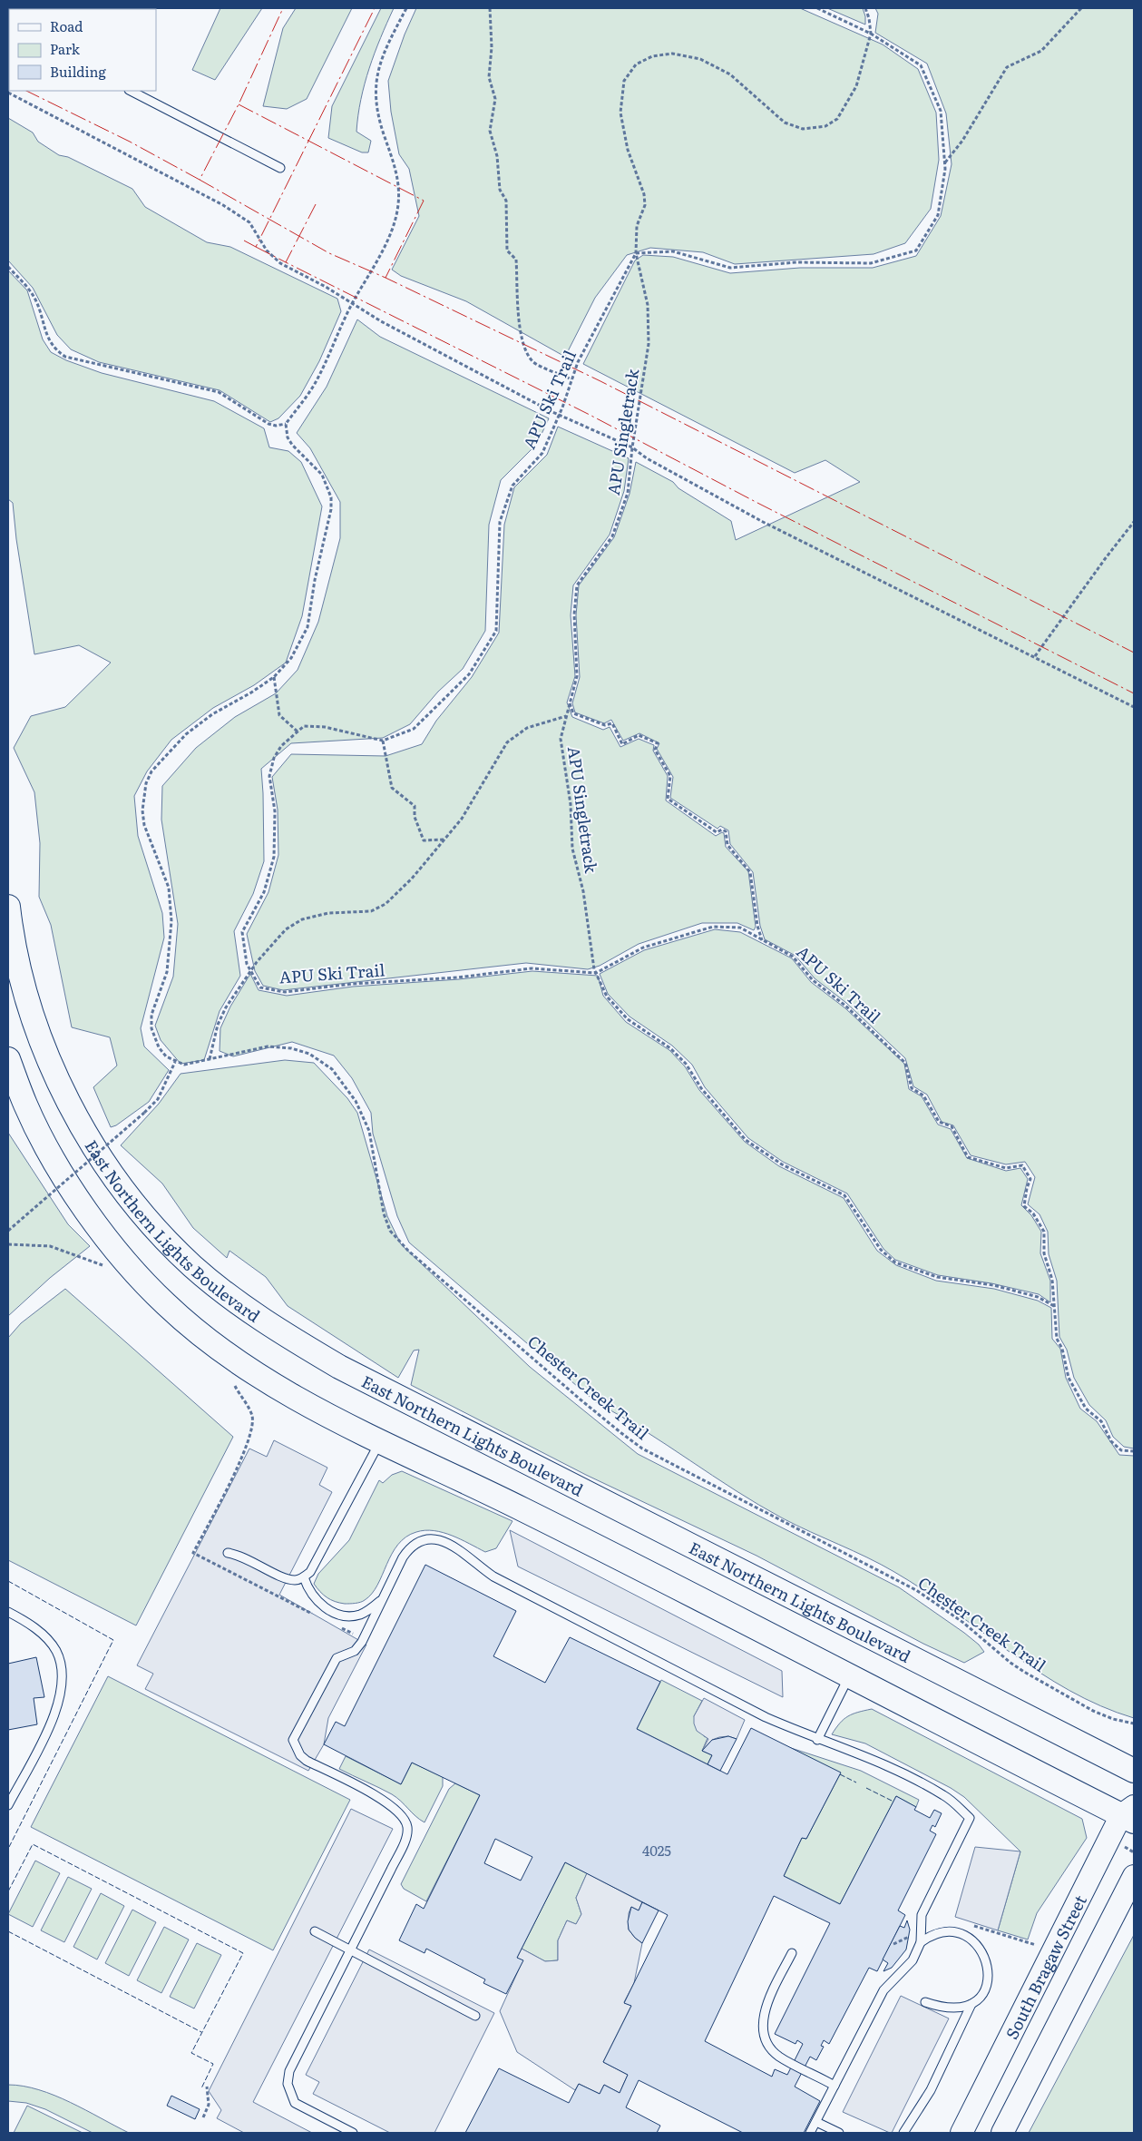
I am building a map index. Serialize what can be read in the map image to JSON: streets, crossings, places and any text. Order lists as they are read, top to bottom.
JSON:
{
  "streets": {
    "main road": ["East Northern Lights Boulevard", "South Bragaw Street"],
    "path": ["APU Ski Trail", "APU Singletrack", "Chester Creek Trail"]
  },
  "crossings": [
    ["APU Ski Trail", "APU Singletrack"]
  ],
  "house_numbers": ["4025"],
  "legend": ["Road", "Park", "Building"]
}
